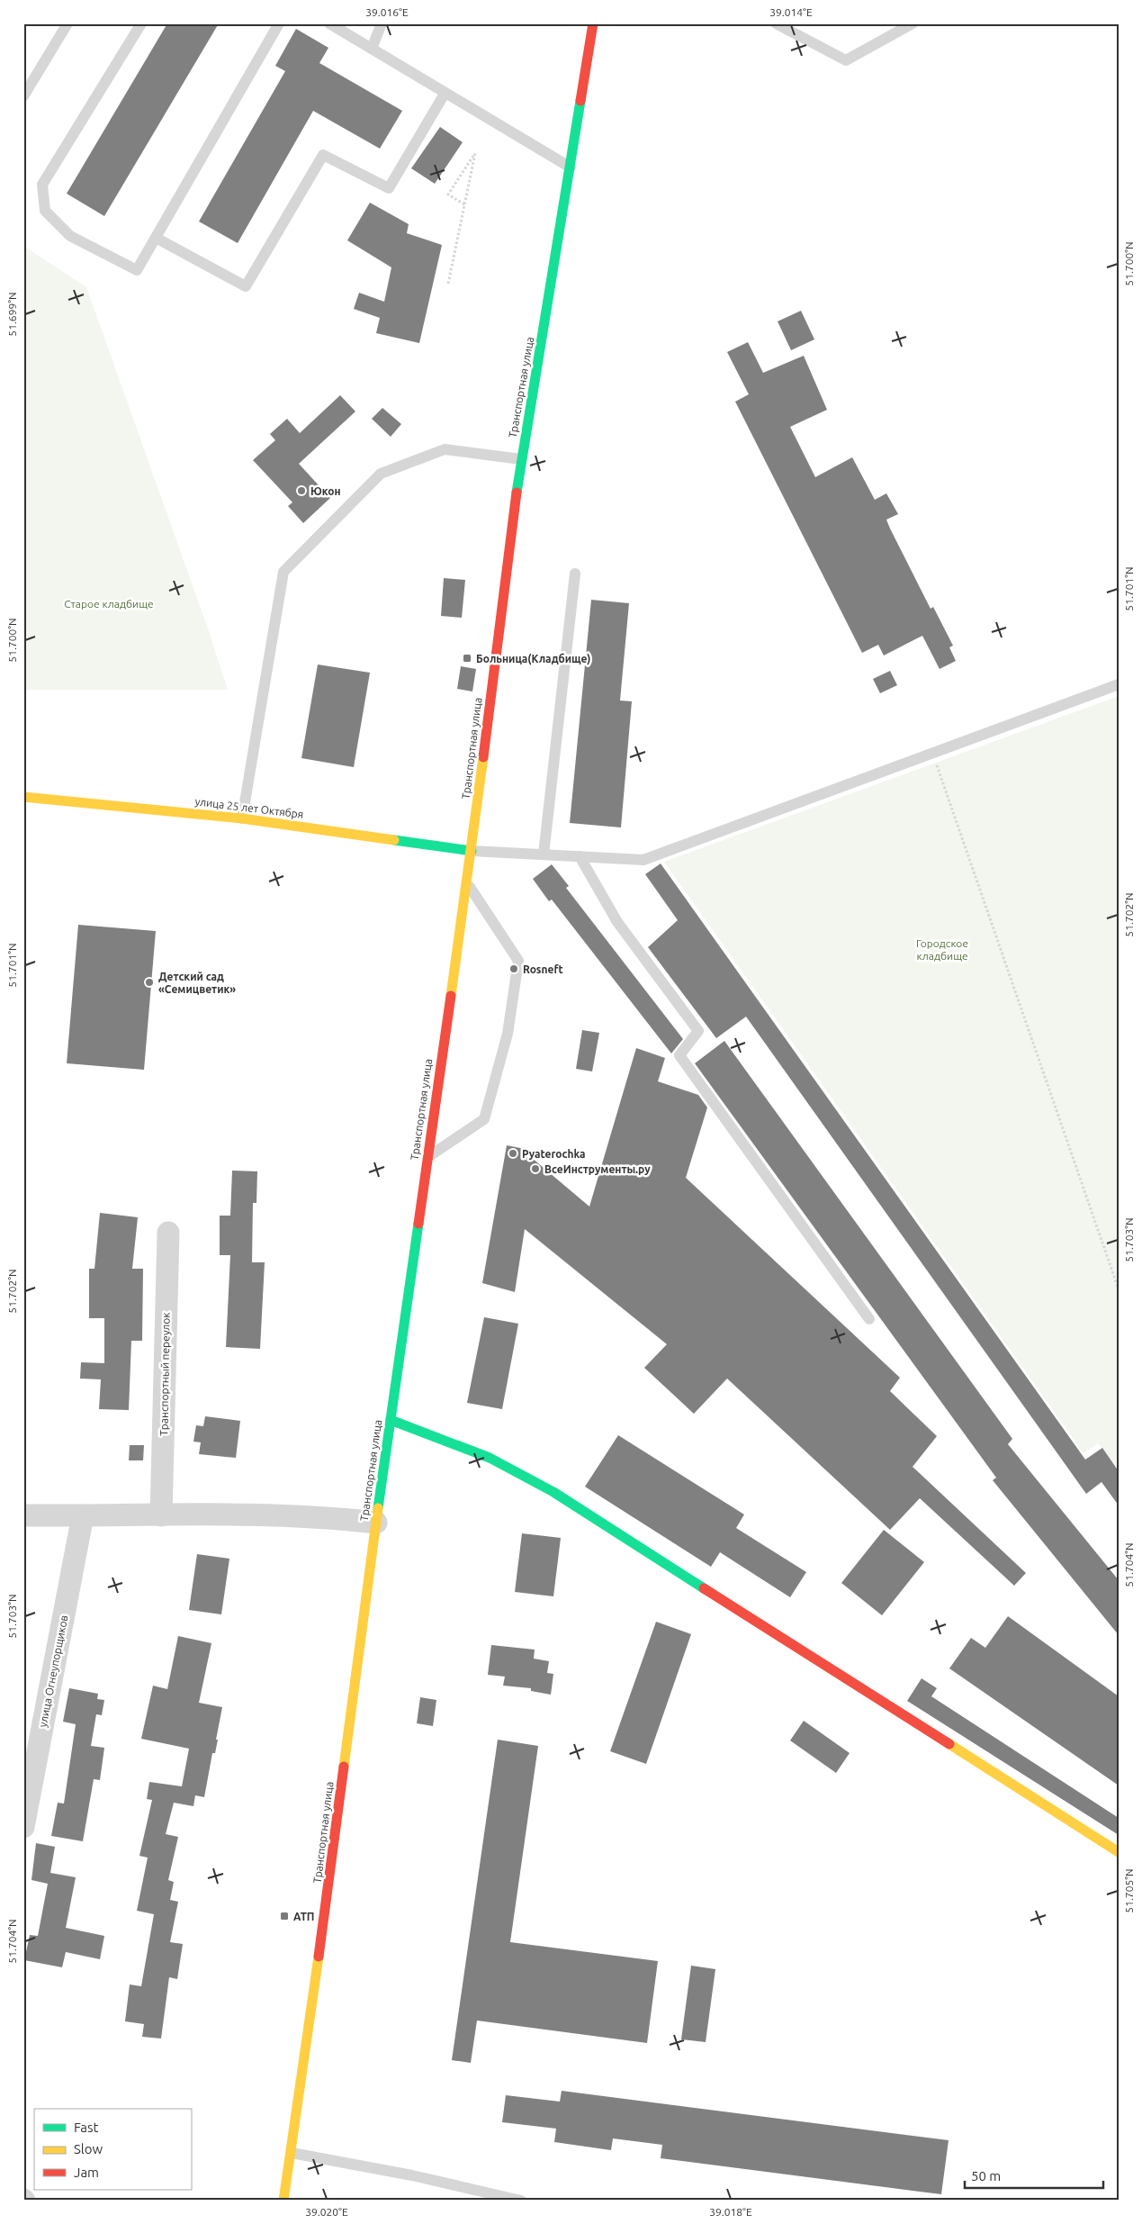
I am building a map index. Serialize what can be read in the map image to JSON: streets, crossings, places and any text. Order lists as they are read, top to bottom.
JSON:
{
  "streets": {
    "main road": ["Транспортная улица", "улица 25 лет Октября"],
    "street": ["Транспортный переулок", "улица Огнеупорщиков"]
  },
  "crossings": [
    ["Транспортная улица", "улица 25 лет Октября"]
  ],
  "parks": ["Старое кладбище", "Городское кладбище"],
  "places": {
    "other": [
      "Юкон",
      "Rosneft",
      "Детский сад «Семицветик»",
      "Pyaterochka",
      "ВсеИнструменты.ру"
    ],
    "transit": ["Больница(Кладбище)", "АТП"]
  },
  "legend": ["Fast", "Slow", "Jam"],
  "scale_bar": "50 m",
  "coordinates": [
    "39.016°E",
    "39.014°E",
    "51.700°N",
    "51.699°N",
    "51.701°N",
    "51.702°N",
    "51.703°N",
    "51.704°N",
    "51.705°N",
    "39.020°E",
    "39.018°E"
  ]
}
